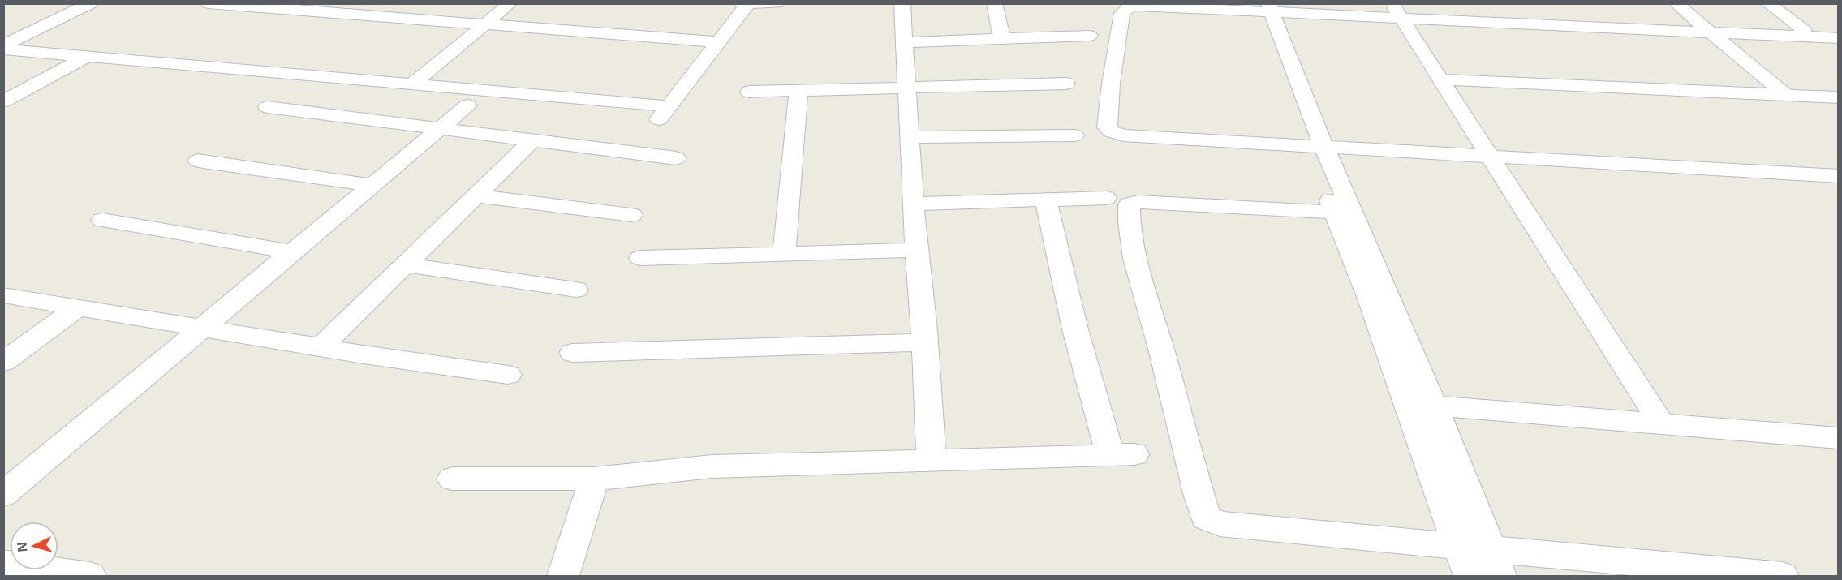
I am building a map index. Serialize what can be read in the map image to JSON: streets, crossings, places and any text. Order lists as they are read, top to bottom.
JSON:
{
  "north": "left"
}
